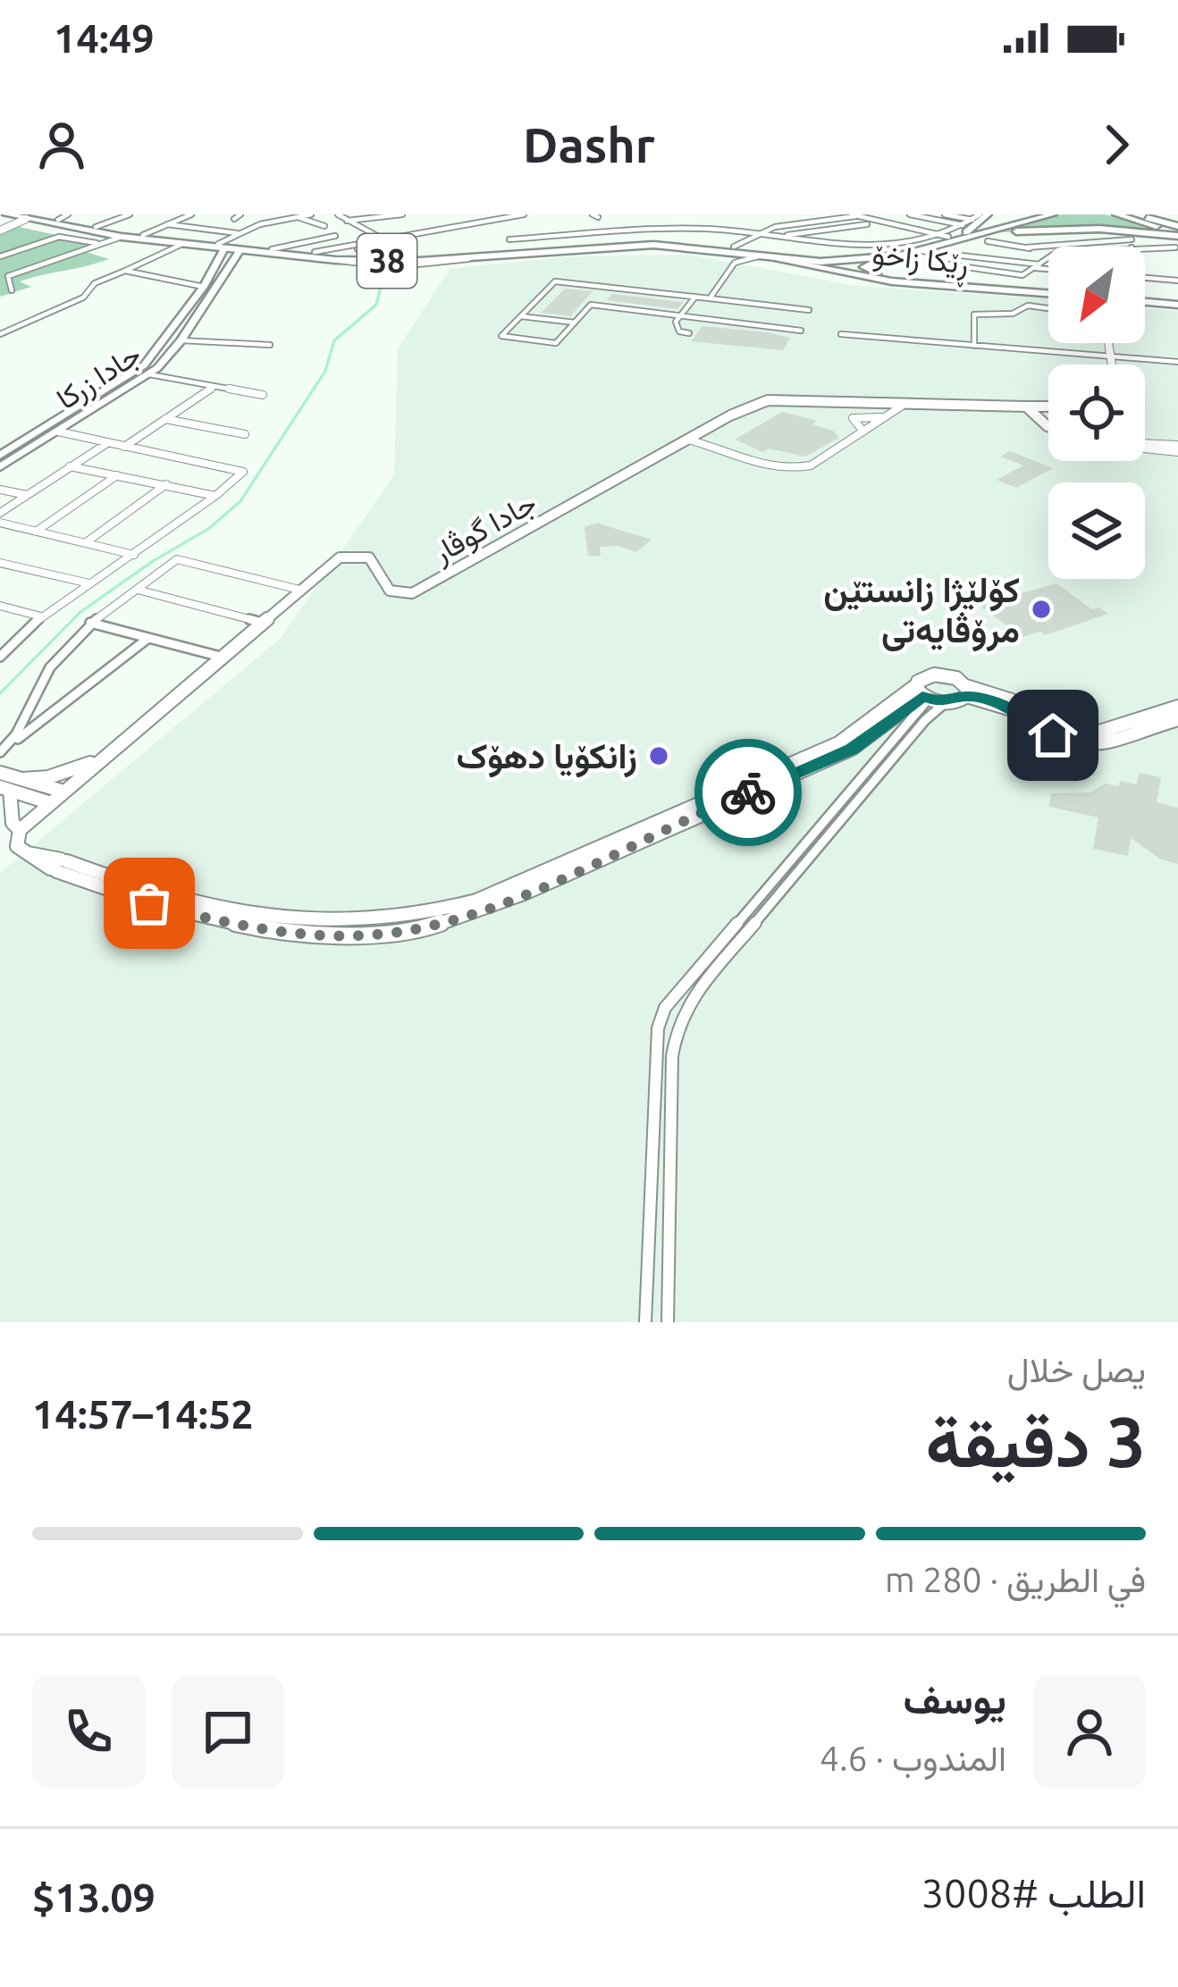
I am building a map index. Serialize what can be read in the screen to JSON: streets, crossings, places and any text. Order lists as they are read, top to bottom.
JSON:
{
  "streets": {
    "highway": ["ڕێکا زاخۆ", "38"],
    "main road": ["جادا زرکا"],
    "street": ["جادا گوڤار"]
  },
  "crossings": [
    ["ڕێکا زاخۆ", "جادا زرکا"]
  ],
  "places": ["كۆلێژا زانستێن مرۆڤایەتی", "زانکۆیا دهۆک"],
  "north": "bottom left",
  "page": {
    "status": "14:49",
    "header": "Dashr",
    "heading": ["3 دقيقة", "يصل خلال", "14:52–14:57"],
    "panel": [
      "يوسف",
      "المندوب · 4.6",
      "الطلب #3008",
      "$13.09"
    ],
    "bar": "في الطريق · 280 m"
  }
}
